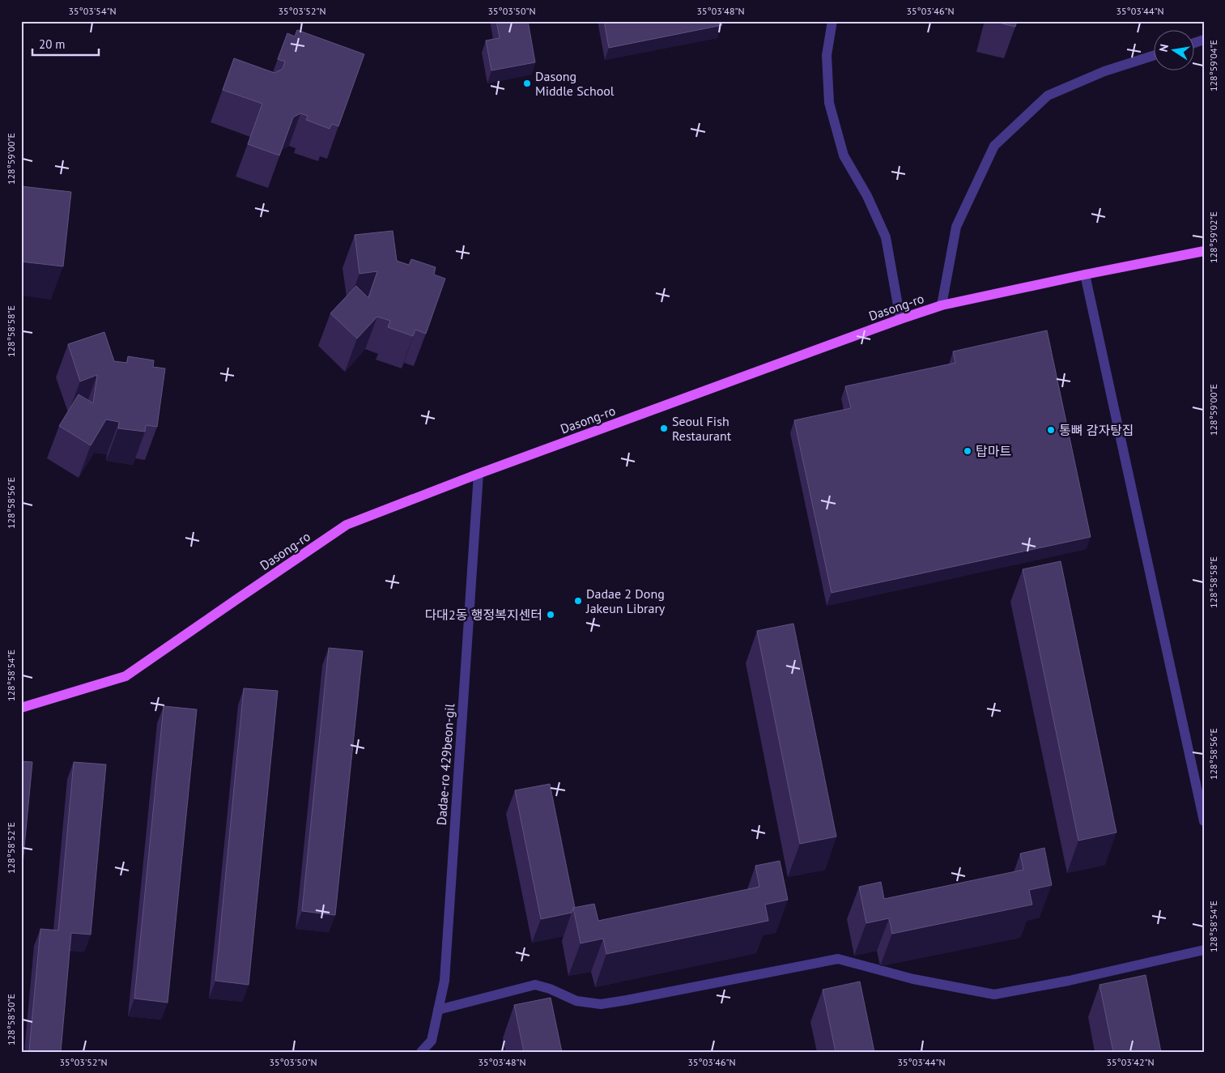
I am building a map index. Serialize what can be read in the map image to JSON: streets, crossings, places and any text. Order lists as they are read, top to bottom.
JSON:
{
  "streets": {
    "main road": ["Dasong-ro"],
    "street": ["Dadae-ro 429beon-gil"]
  },
  "crossings": [
    ["Dasong-ro", "Dadae-ro 429beon-gil"]
  ],
  "places": [
    "Dasong Middle School",
    "Seoul Fish Restaurant",
    "통뼈 감자탕집",
    "탑마트",
    "Dadae 2 Dong Jakeun Library",
    "다대2동 행정복지센터"
  ],
  "scale_bar": "20 m",
  "north": "left",
  "coordinates": [
    "35°03'54\"N",
    "35°03'52\"N",
    "35°03'50\"N",
    "35°03'48\"N",
    "35°03'46\"N",
    "35°03'44\"N",
    "128°59'04\"E",
    "128°59'00\"E",
    "128°59'02\"E",
    "128°58'58\"E",
    "128°58'56\"E",
    "128°58'54\"E",
    "128°58'52\"E",
    "128°58'50\"E",
    "35°03'42\"N"
  ]
}
